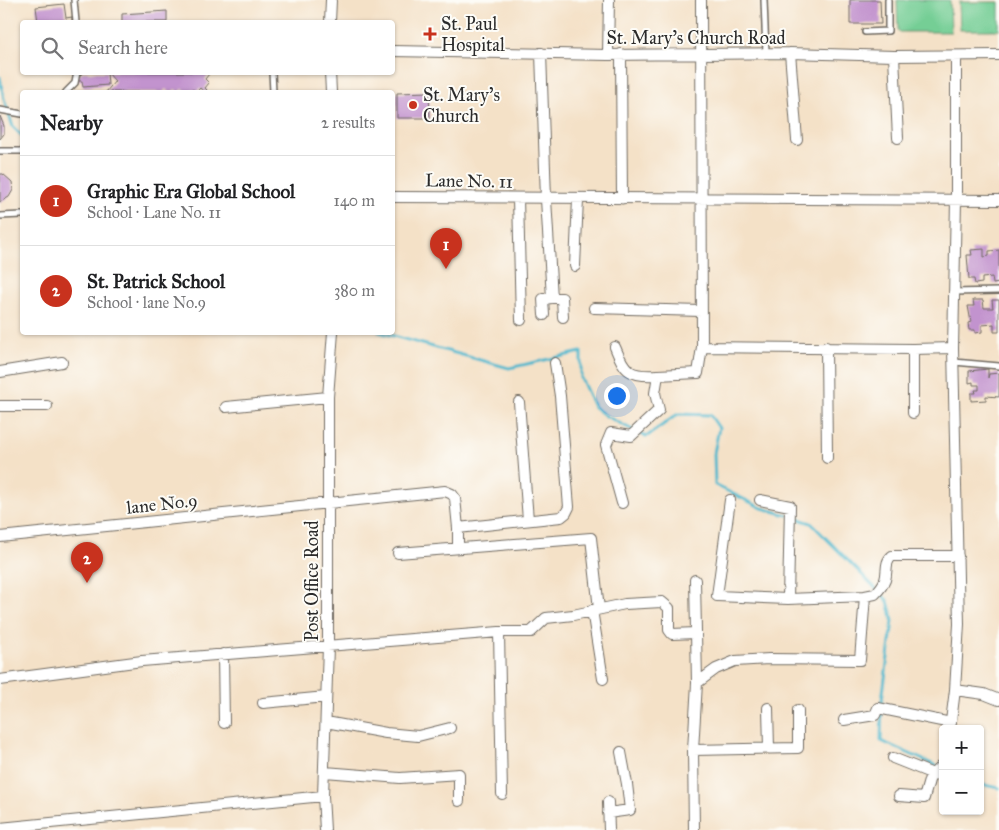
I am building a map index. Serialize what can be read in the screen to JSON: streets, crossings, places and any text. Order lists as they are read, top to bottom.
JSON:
{
  "streets": {
    "street": [
      "St. Mary's Church Road",
      "Lane No. 11",
      "lane No.9",
      "Post Office Road"
    ]
  },
  "crossings": [
    ["lane No.9", "Post Office Road"]
  ],
  "places": {
    "health": ["St. Paul Hospital"],
    "other": ["St. Mary’s Church"]
  },
  "page": {
    "search": "Search here",
    "heading": ["Nearby", "2 results"],
    "list": [
      {
        "mark": "1",
        "name": "Graphic Era Global School",
        "note": "School · Lane No. 11",
        "value": "140 m"
      },
      {
        "mark": "2",
        "name": "St. Patrick School",
        "note": "School · lane No.9",
        "value": "380 m"
      }
    ],
    "pins": ["1", "2"],
    "map_buttons": ["+", "−"]
  }
}
